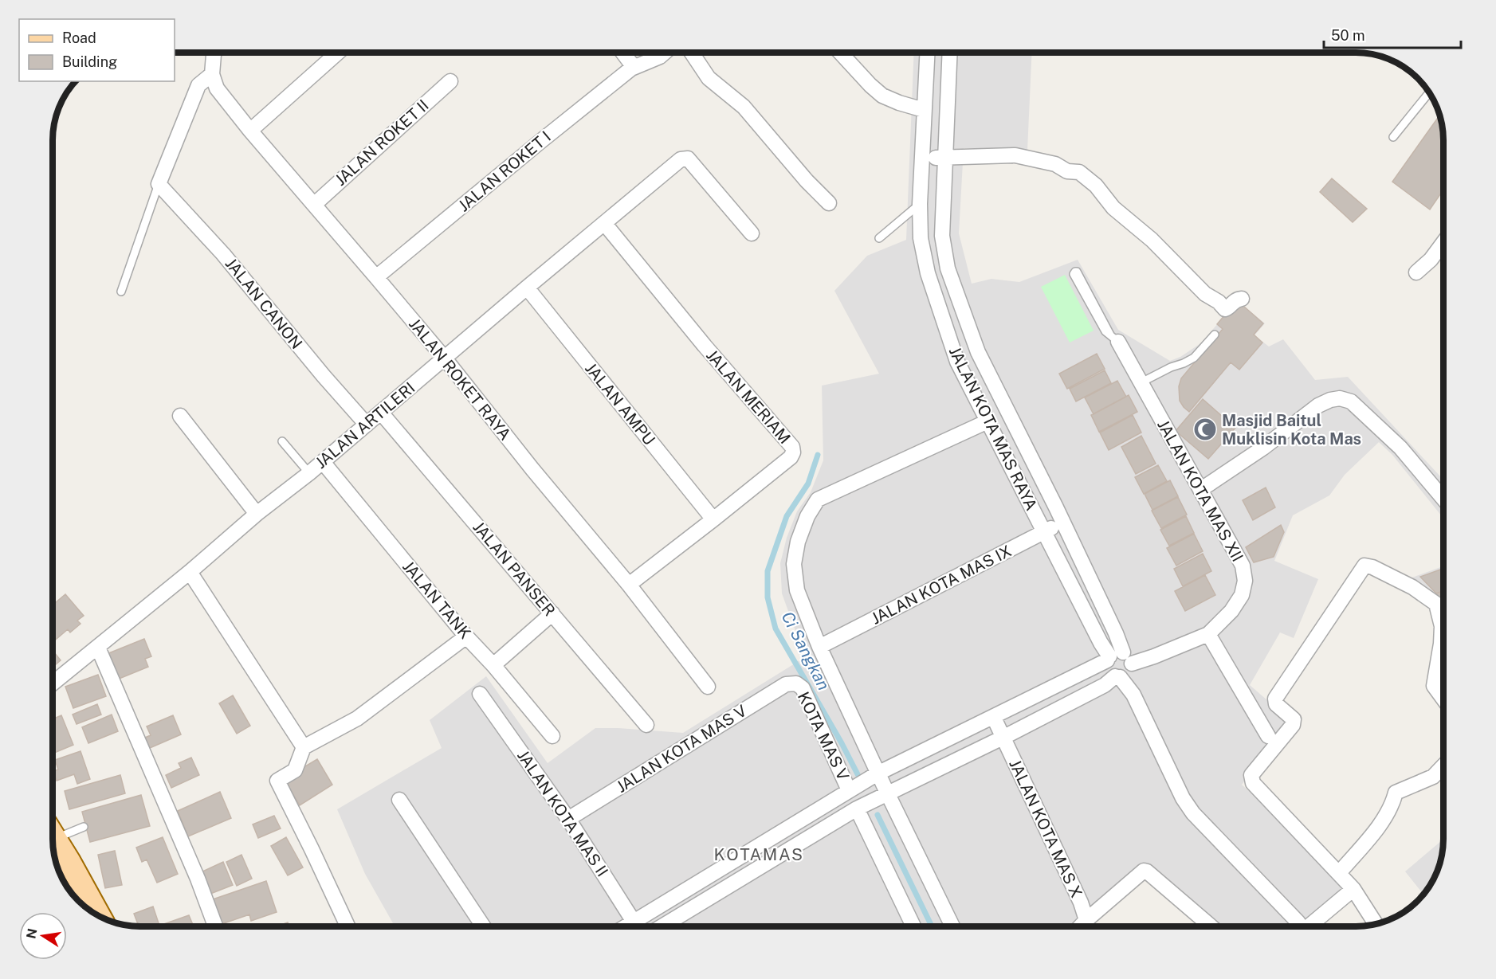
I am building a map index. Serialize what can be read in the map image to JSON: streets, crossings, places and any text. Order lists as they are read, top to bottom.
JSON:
{
  "streets": {
    "street": [
      "JALAN ROKET II",
      "JALAN ROKET I",
      "JALAN CANON",
      "JALAN ROKET RAYA",
      "JALAN MERIAM",
      "JALAN AMPU",
      "JALAN ARTILERI",
      "JALAN KOTA MAS RAYA",
      "JALAN KOTA MAS XII",
      "JALAN PANSER",
      "JALAN KOTA MAS IX",
      "JALAN TANK",
      "KOTA MAS V",
      "JALAN KOTA MAS V",
      "JALAN KOTA MAS II",
      "JALAN KOTA MAS X"
    ]
  },
  "crossings": [
    ["JALAN ROKET II", "JALAN ROKET RAYA"],
    ["JALAN ROKET I", "JALAN ROKET RAYA"],
    ["JALAN CANON", "JALAN ARTILERI"],
    ["JALAN ROKET RAYA", "JALAN MERIAM"],
    ["JALAN ROKET RAYA", "JALAN ARTILERI"],
    ["JALAN MERIAM", "JALAN AMPU"],
    ["JALAN MERIAM", "JALAN ARTILERI"],
    ["JALAN AMPU", "JALAN ARTILERI"],
    ["JALAN ARTILERI", "JALAN PANSER"],
    ["JALAN ARTILERI", "JALAN TANK"],
    ["JALAN KOTA MAS RAYA", "JALAN KOTA MAS XII"],
    ["JALAN KOTA MAS RAYA", "JALAN KOTA MAS IX"],
    ["KOTA MAS V", "JALAN KOTA MAS V"],
    ["JALAN KOTA MAS V", "JALAN KOTA MAS II"]
  ],
  "districts": ["KOTAMAS"],
  "water": ["Ci Sangkan"],
  "places": {
    "mosque": ["Masjid Baitul Muklisin Kota Mas"]
  },
  "legend": ["Road", "Building"],
  "scale_bar": "50 m",
  "north": "left"
}
